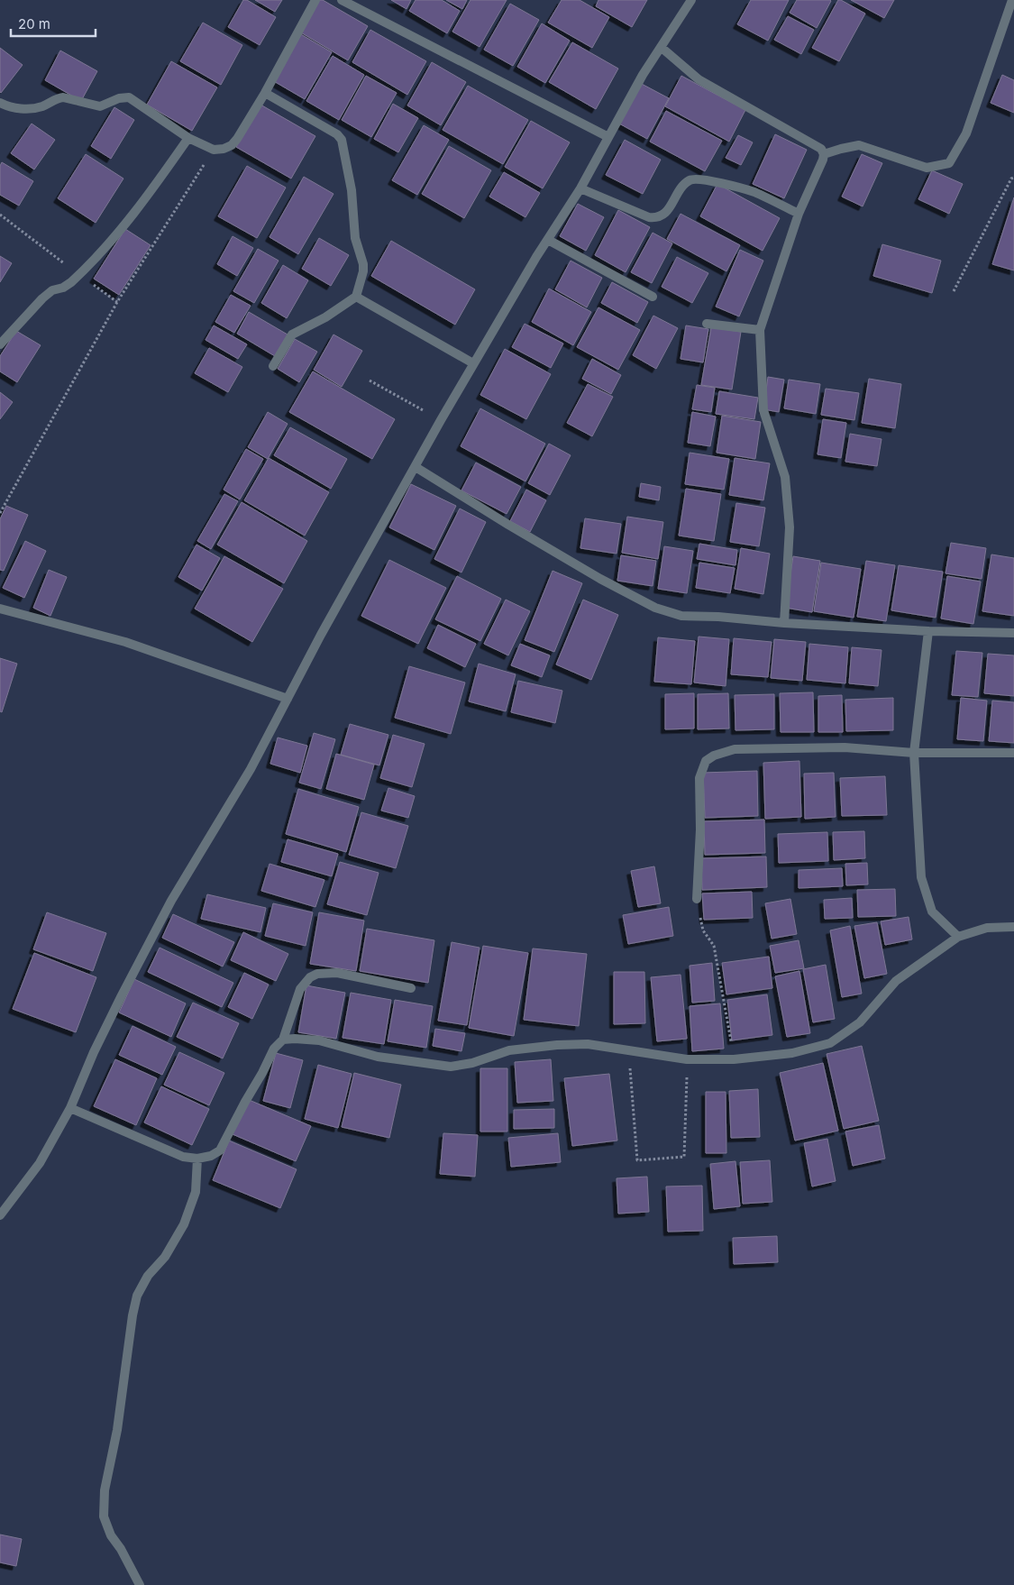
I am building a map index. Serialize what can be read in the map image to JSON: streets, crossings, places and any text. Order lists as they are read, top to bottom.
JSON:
{
  "scale_bar": "20 m"
}
